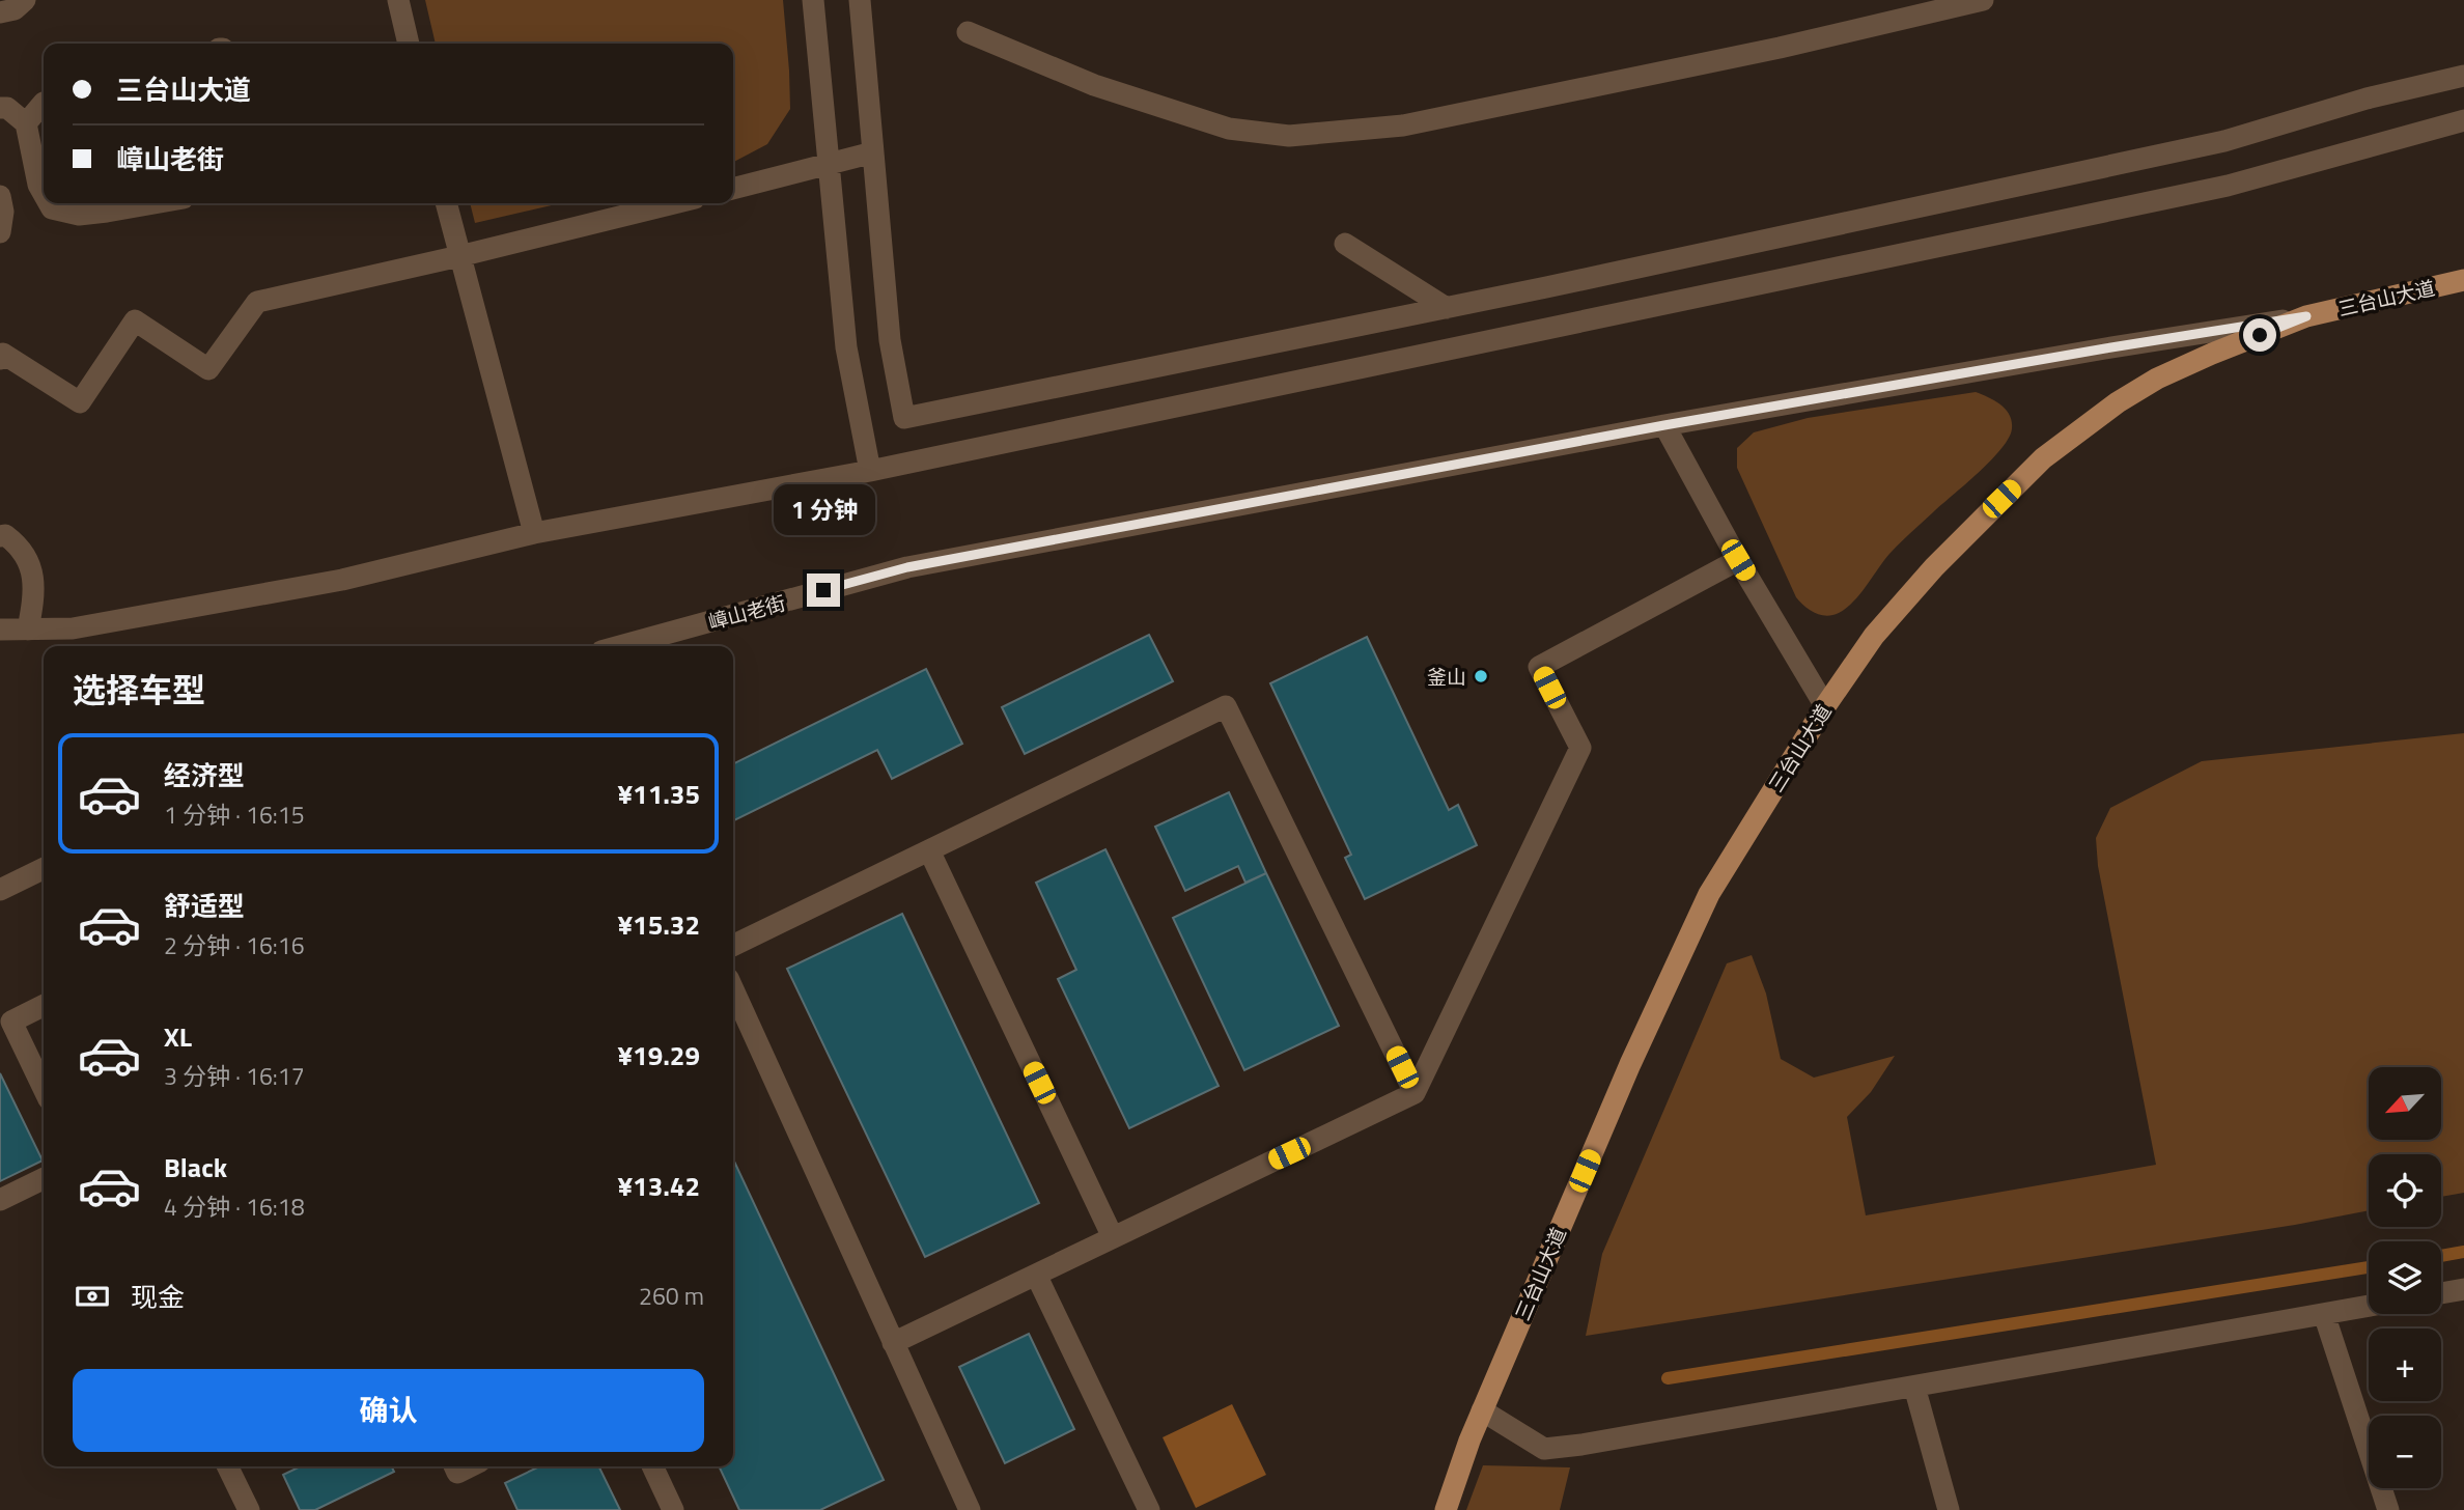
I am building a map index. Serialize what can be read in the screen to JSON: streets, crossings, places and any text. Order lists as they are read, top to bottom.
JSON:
{
  "streets": {
    "main road": ["三台山大道"],
    "street": ["嶂山老街"]
  },
  "crossings": [
    ["三台山大道", "嶂山老街"]
  ],
  "places": ["釜山"],
  "north": "bottom left",
  "page": {
    "banner": ["三台山大道", "嶂山老街"],
    "bubble": "1 分钟",
    "heading": "选择车型",
    "list": [
      {
        "name": "经济型",
        "note": "1 分钟 · 16:15",
        "value": "¥11.35"
      },
      {
        "name": "舒适型",
        "note": "2 分钟 · 16:16",
        "value": "¥15.32"
      },
      {
        "name": "XL",
        "note": "3 分钟 · 16:17",
        "value": "¥19.29"
      },
      {
        "name": "Black",
        "note": "4 分钟 · 16:18",
        "value": "¥13.42"
      }
    ],
    "map_buttons": ["+", "−"],
    "pay": ["现金", "260 m"],
    "buttons": "确认"
  }
}
